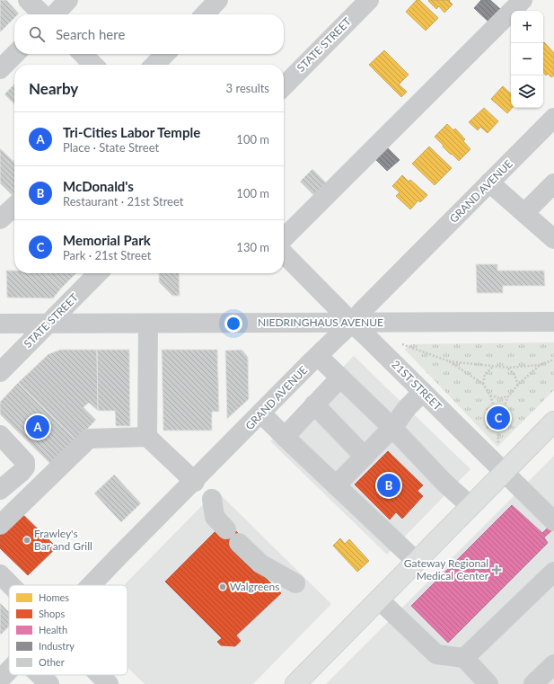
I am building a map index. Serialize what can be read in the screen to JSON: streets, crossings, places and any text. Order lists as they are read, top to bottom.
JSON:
{
  "streets": {
    "street": [
      "STATE STREET",
      "GRAND AVENUE",
      "NIEDRINGHAUS AVENUE",
      "21ST STREET"
    ]
  },
  "crossings": [
    ["STATE STREET", "NIEDRINGHAUS AVENUE"],
    ["GRAND AVENUE", "NIEDRINGHAUS AVENUE"],
    ["GRAND AVENUE", "21ST STREET"],
    ["NIEDRINGHAUS AVENUE", "21ST STREET"]
  ],
  "places": {
    "other": ["Frawley's Bar and Grill", "Walgreens"],
    "health": ["Gateway Regional Medical Center"]
  },
  "legend": [
    "Homes",
    "Shops",
    "Health",
    "Industry",
    "Other"
  ],
  "page": {
    "map_buttons": ["+", "−"],
    "search": "Search here",
    "heading": ["Nearby", "3 results"],
    "list": [
      {
        "mark": "A",
        "name": "Tri-Cities Labor Temple",
        "note": "Place · State Street",
        "value": "100 m"
      },
      {
        "mark": "B",
        "name": "McDonald's",
        "note": "Restaurant · 21st Street",
        "value": "100 m"
      },
      {
        "mark": "C",
        "name": "Memorial Park",
        "note": "Park · 21st Street",
        "value": "130 m"
      }
    ],
    "pins": ["C", "A", "B"]
  }
}
